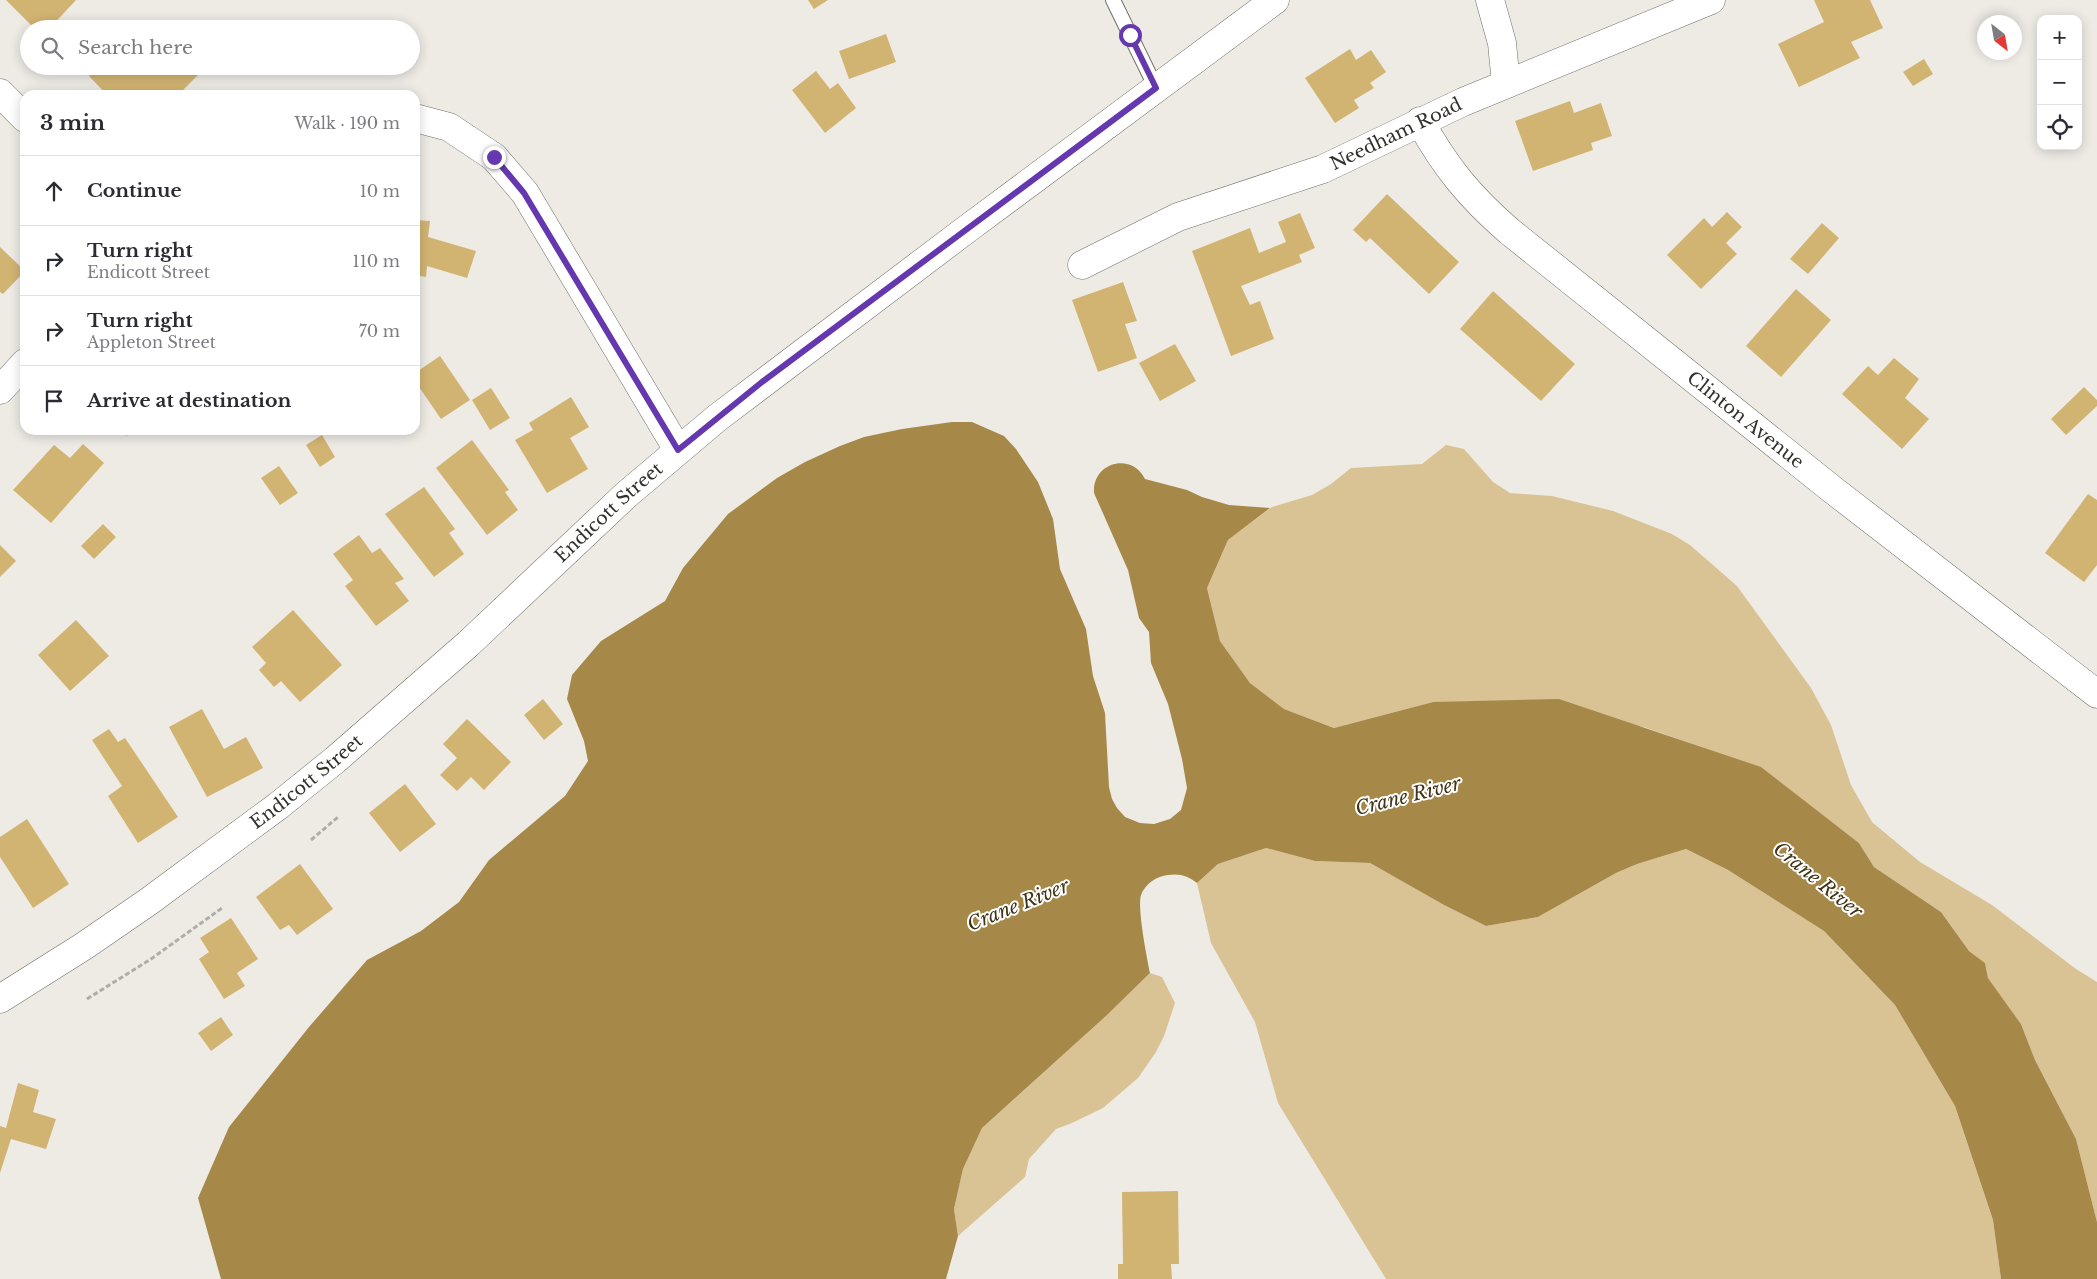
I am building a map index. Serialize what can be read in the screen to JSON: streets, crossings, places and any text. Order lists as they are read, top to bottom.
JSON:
{
  "streets": {
    "street": ["Needham Road", "Clinton Avenue", "Endicott Street"]
  },
  "crossings": [
    ["Needham Road", "Clinton Avenue"]
  ],
  "water": ["Crane River"],
  "north": "bottom right",
  "page": {
    "map_buttons": ["+", "−"],
    "search": "Search here",
    "heading": ["3 min", "Walk · 190 m"],
    "list": [
      ["Continue", "10 m"],
      ["Turn right", "Endicott Street", "110 m"],
      ["Turn right", "Appleton Street", "70 m"],
      "Arrive at destination"
    ]
  }
}
